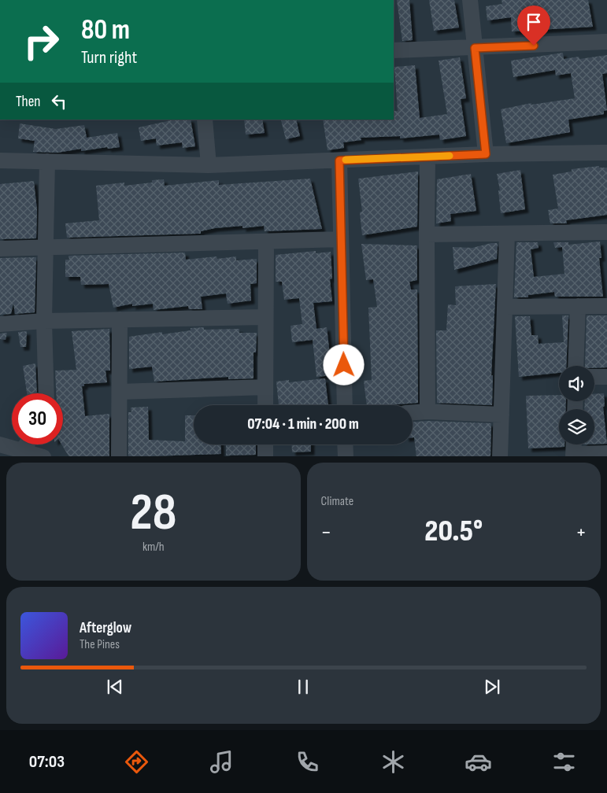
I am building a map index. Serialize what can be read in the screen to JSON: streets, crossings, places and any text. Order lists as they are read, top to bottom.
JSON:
{
  "page": {
    "turn": ["80 m", "Turn right"],
    "then": "Then",
    "limit": "30",
    "trip": "07:04 · 1 min · 200 m",
    "tile": [
      ["28", "km/h"],
      "Climate"
    ],
    "heat": ["−", "20.5°", "+"],
    "song": ["Afterglow", "The Pines"],
    "tabs": "07:03"
  }
}
